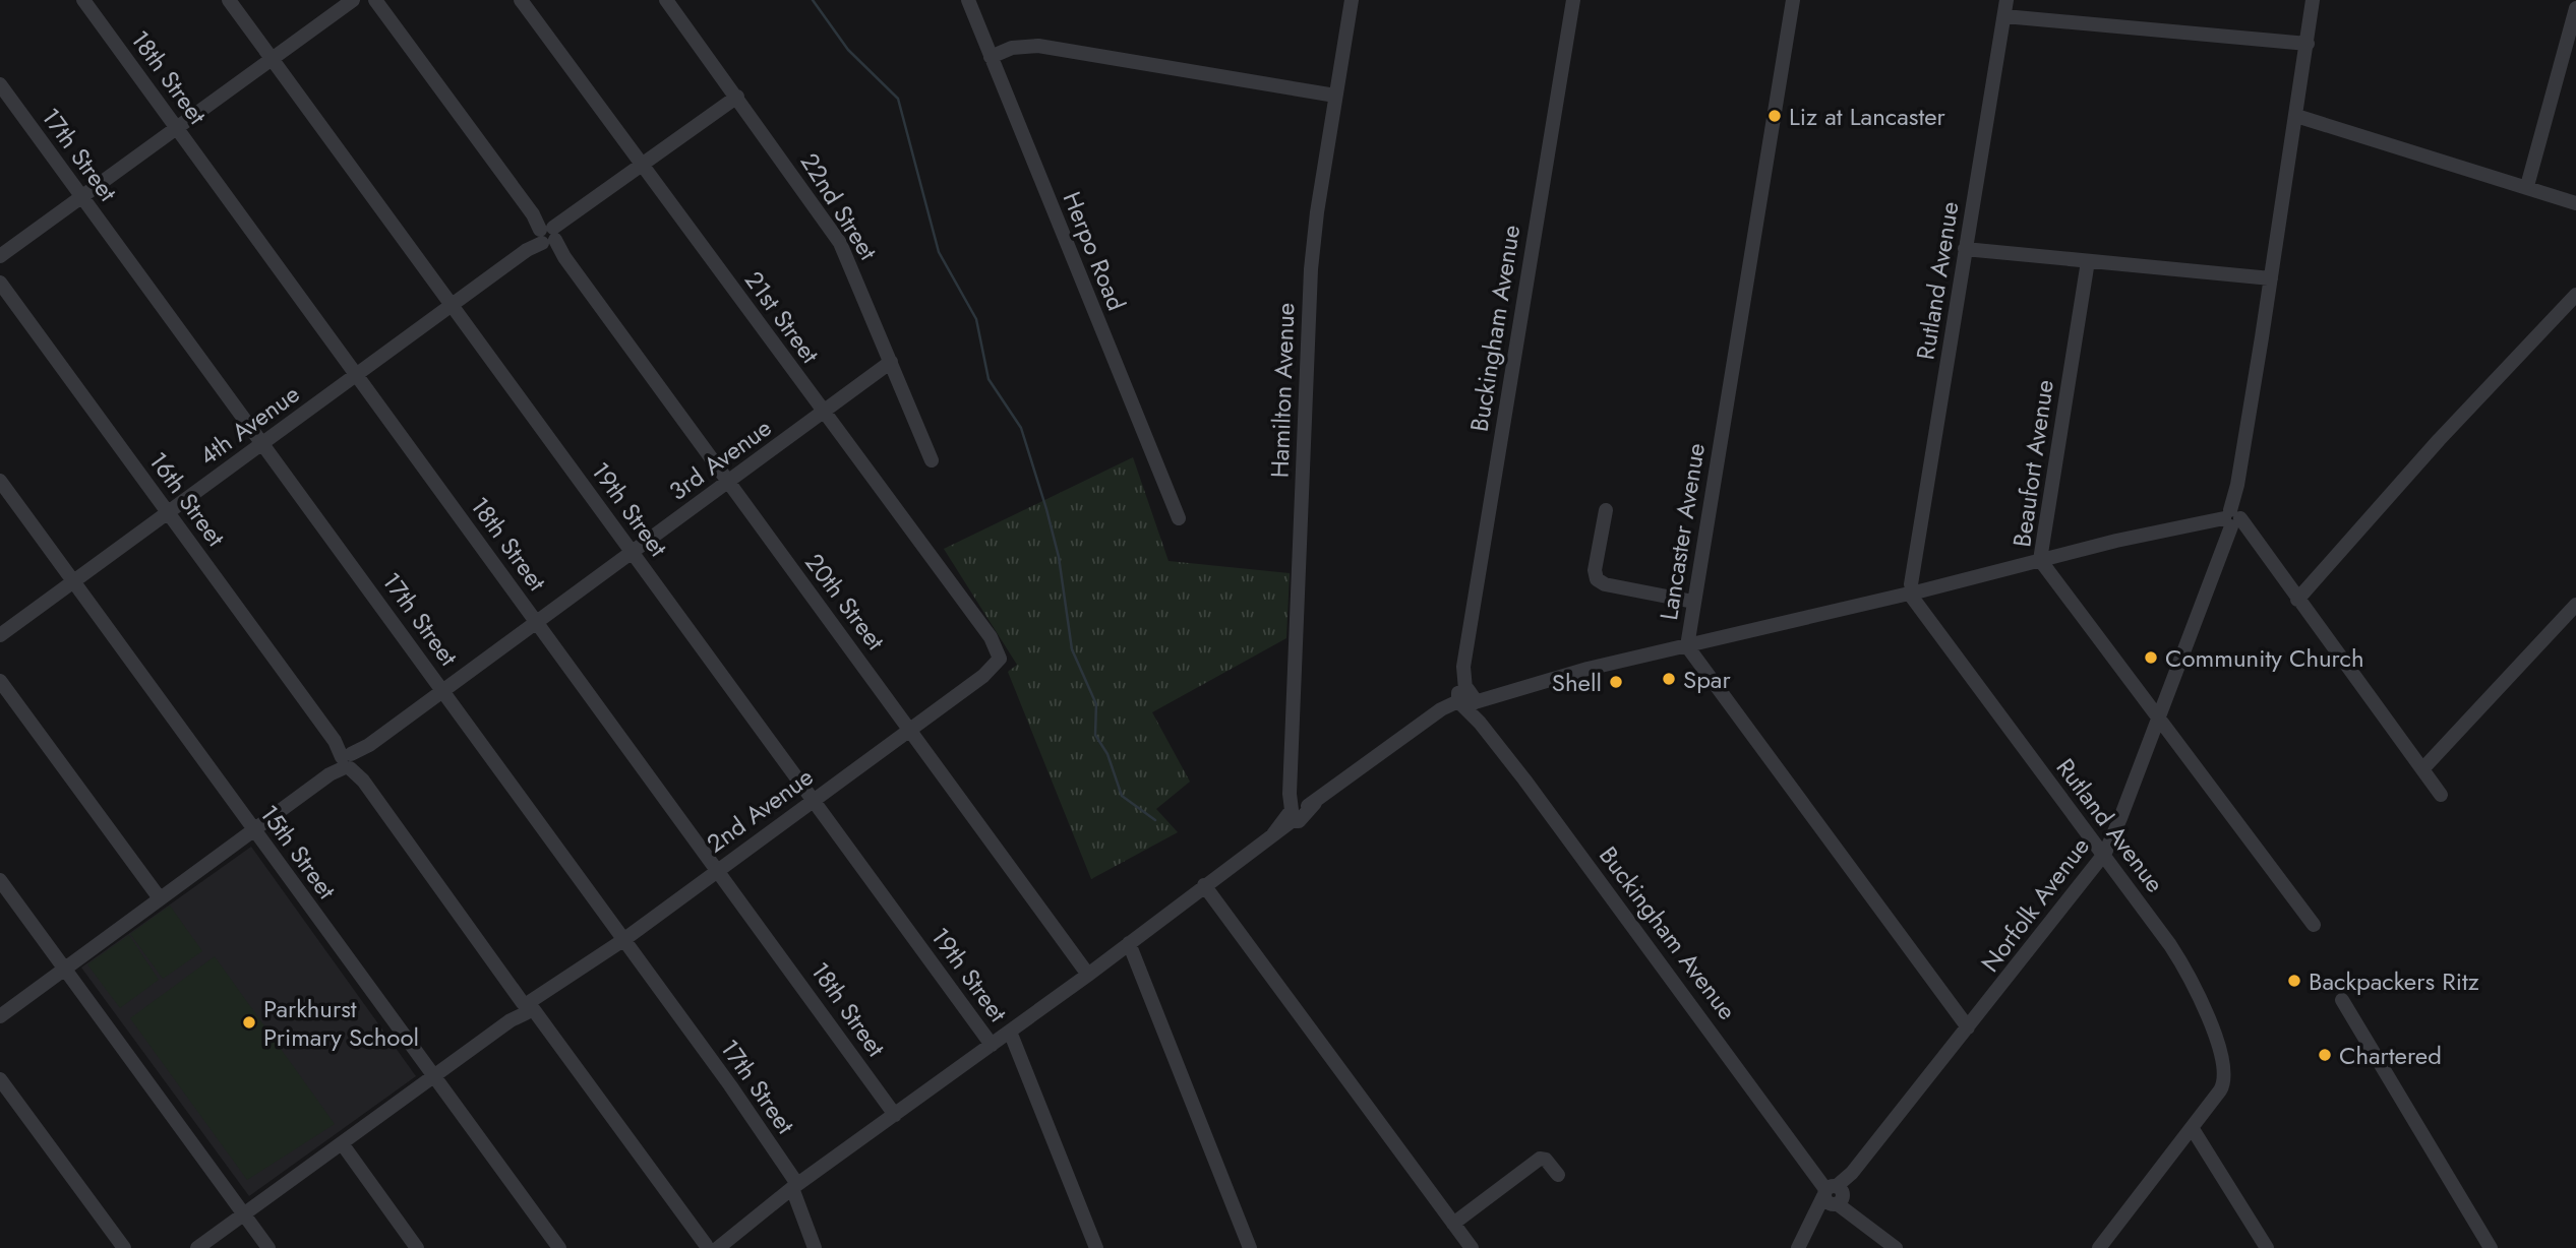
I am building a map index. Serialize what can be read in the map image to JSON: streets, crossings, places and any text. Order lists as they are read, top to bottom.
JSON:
{
  "streets": {
    "street": [
      "18th Street",
      "17th Street",
      "22nd Street",
      "Herpo Road",
      "Rutland Avenue",
      "21st Street",
      "Buckingham Avenue",
      "Hamilton Avenue",
      "4th Avenue",
      "3rd Avenue",
      "Beaufort Avenue",
      "16th Street",
      "19th Street",
      "Lancaster Avenue",
      "20th Street",
      "2nd Avenue",
      "15th Street",
      "Norfolk Avenue"
    ]
  },
  "crossings": [
    ["18th Street", "4th Avenue"],
    ["18th Street", "3rd Avenue"],
    ["18th Street", "2nd Avenue"],
    ["17th Street", "4th Avenue"],
    ["17th Street", "3rd Avenue"],
    ["17th Street", "2nd Avenue"],
    ["22nd Street", "4th Avenue"],
    ["22nd Street", "3rd Avenue"],
    ["Rutland Avenue", "Norfolk Avenue"],
    ["21st Street", "4th Avenue"],
    ["21st Street", "3rd Avenue"],
    ["21st Street", "2nd Avenue"],
    ["Buckingham Avenue", "Norfolk Avenue"],
    ["4th Avenue", "16th Street"],
    ["4th Avenue", "19th Street"],
    ["4th Avenue", "20th Street"],
    ["4th Avenue", "15th Street"],
    ["3rd Avenue", "16th Street"],
    ["3rd Avenue", "19th Street"],
    ["3rd Avenue", "20th Street"],
    ["3rd Avenue", "15th Street"],
    ["Beaufort Avenue", "Norfolk Avenue"],
    ["16th Street", "2nd Avenue"],
    ["19th Street", "2nd Avenue"],
    ["Lancaster Avenue", "Norfolk Avenue"],
    ["20th Street", "2nd Avenue"],
    ["2nd Avenue", "15th Street"]
  ],
  "places": [
    "Liz at Lancaster",
    "Community Church",
    "Spar",
    "Shell",
    "Backpackers Ritz",
    "Parkhurst Primary School",
    "Chartered"
  ]
}
